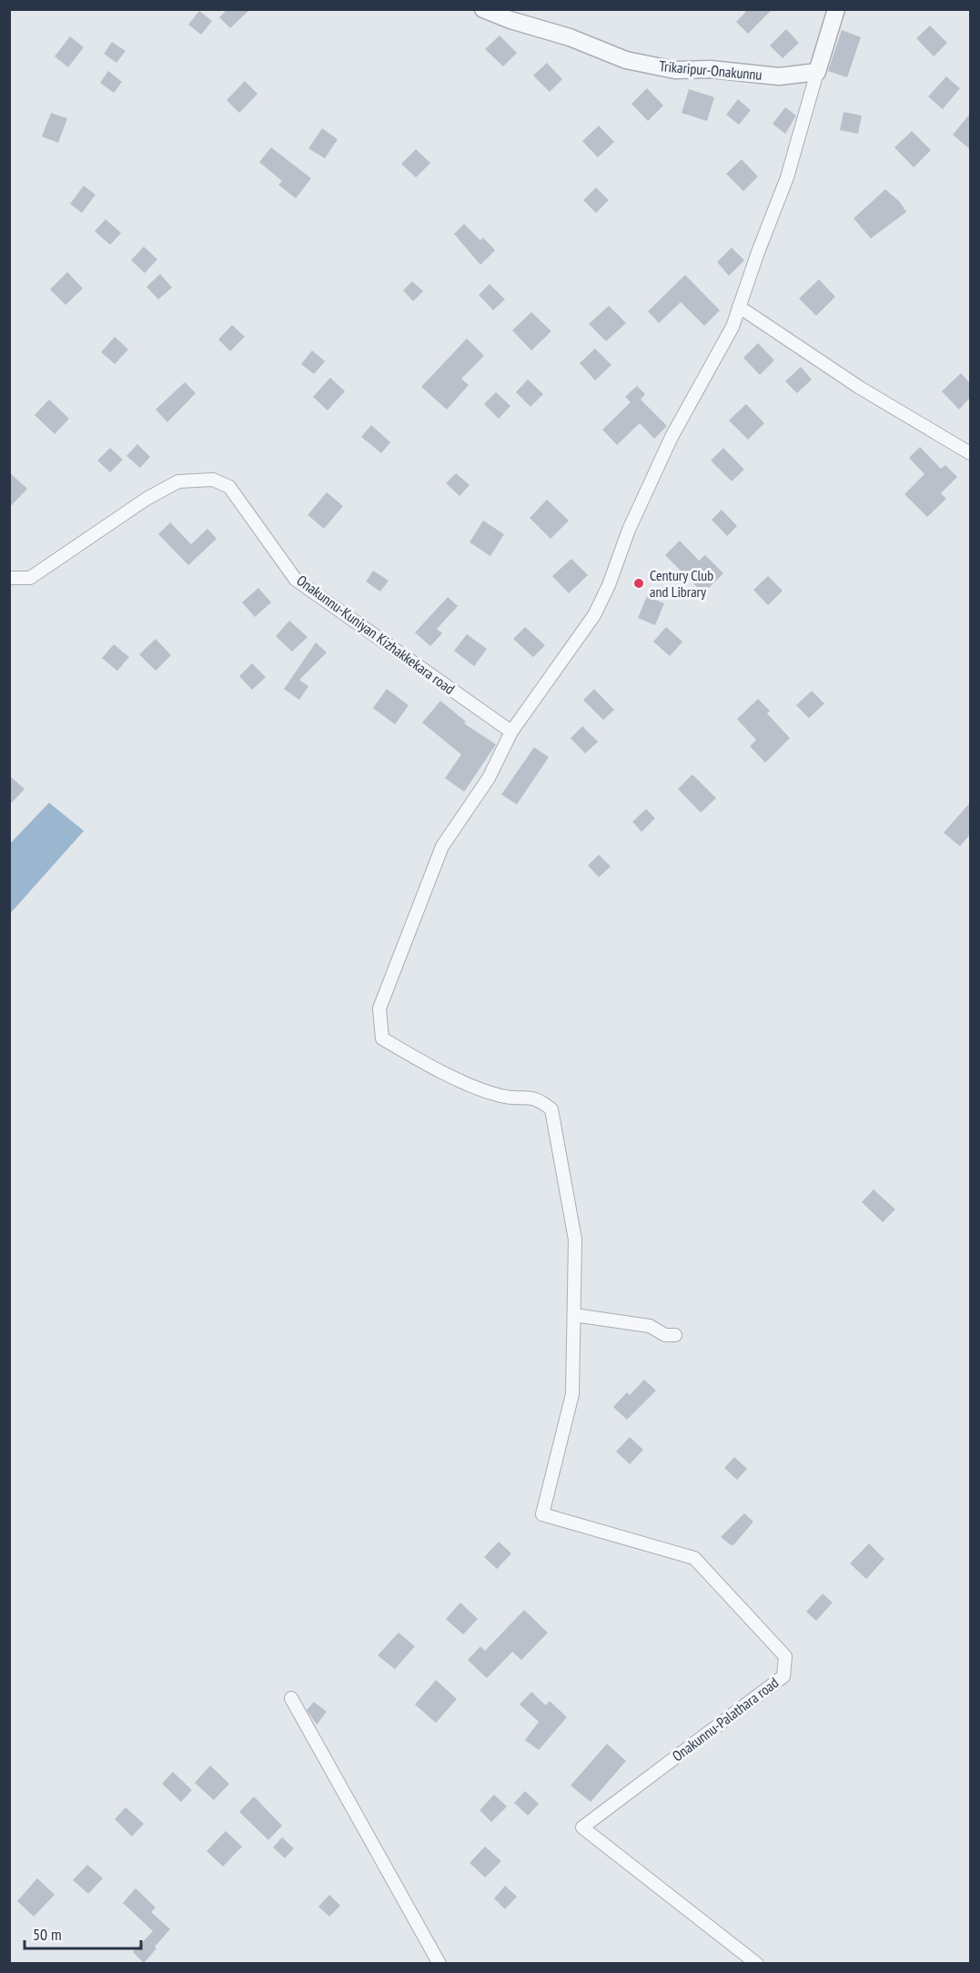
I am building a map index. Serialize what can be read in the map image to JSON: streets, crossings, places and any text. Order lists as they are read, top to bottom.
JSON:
{
  "streets": {
    "street": ["Trikaripur-Onakunnu", "Onakunnu-Kuniyan Kizhakkekara road", "Onakunnu-Palathara road"]
  },
  "crossings": [
    ["Onakunnu-Kuniyan Kizhakkekara road", "Onakunnu-Palathara road"]
  ],
  "places": ["Century Club and Library"],
  "scale_bar": "50 m"
}
